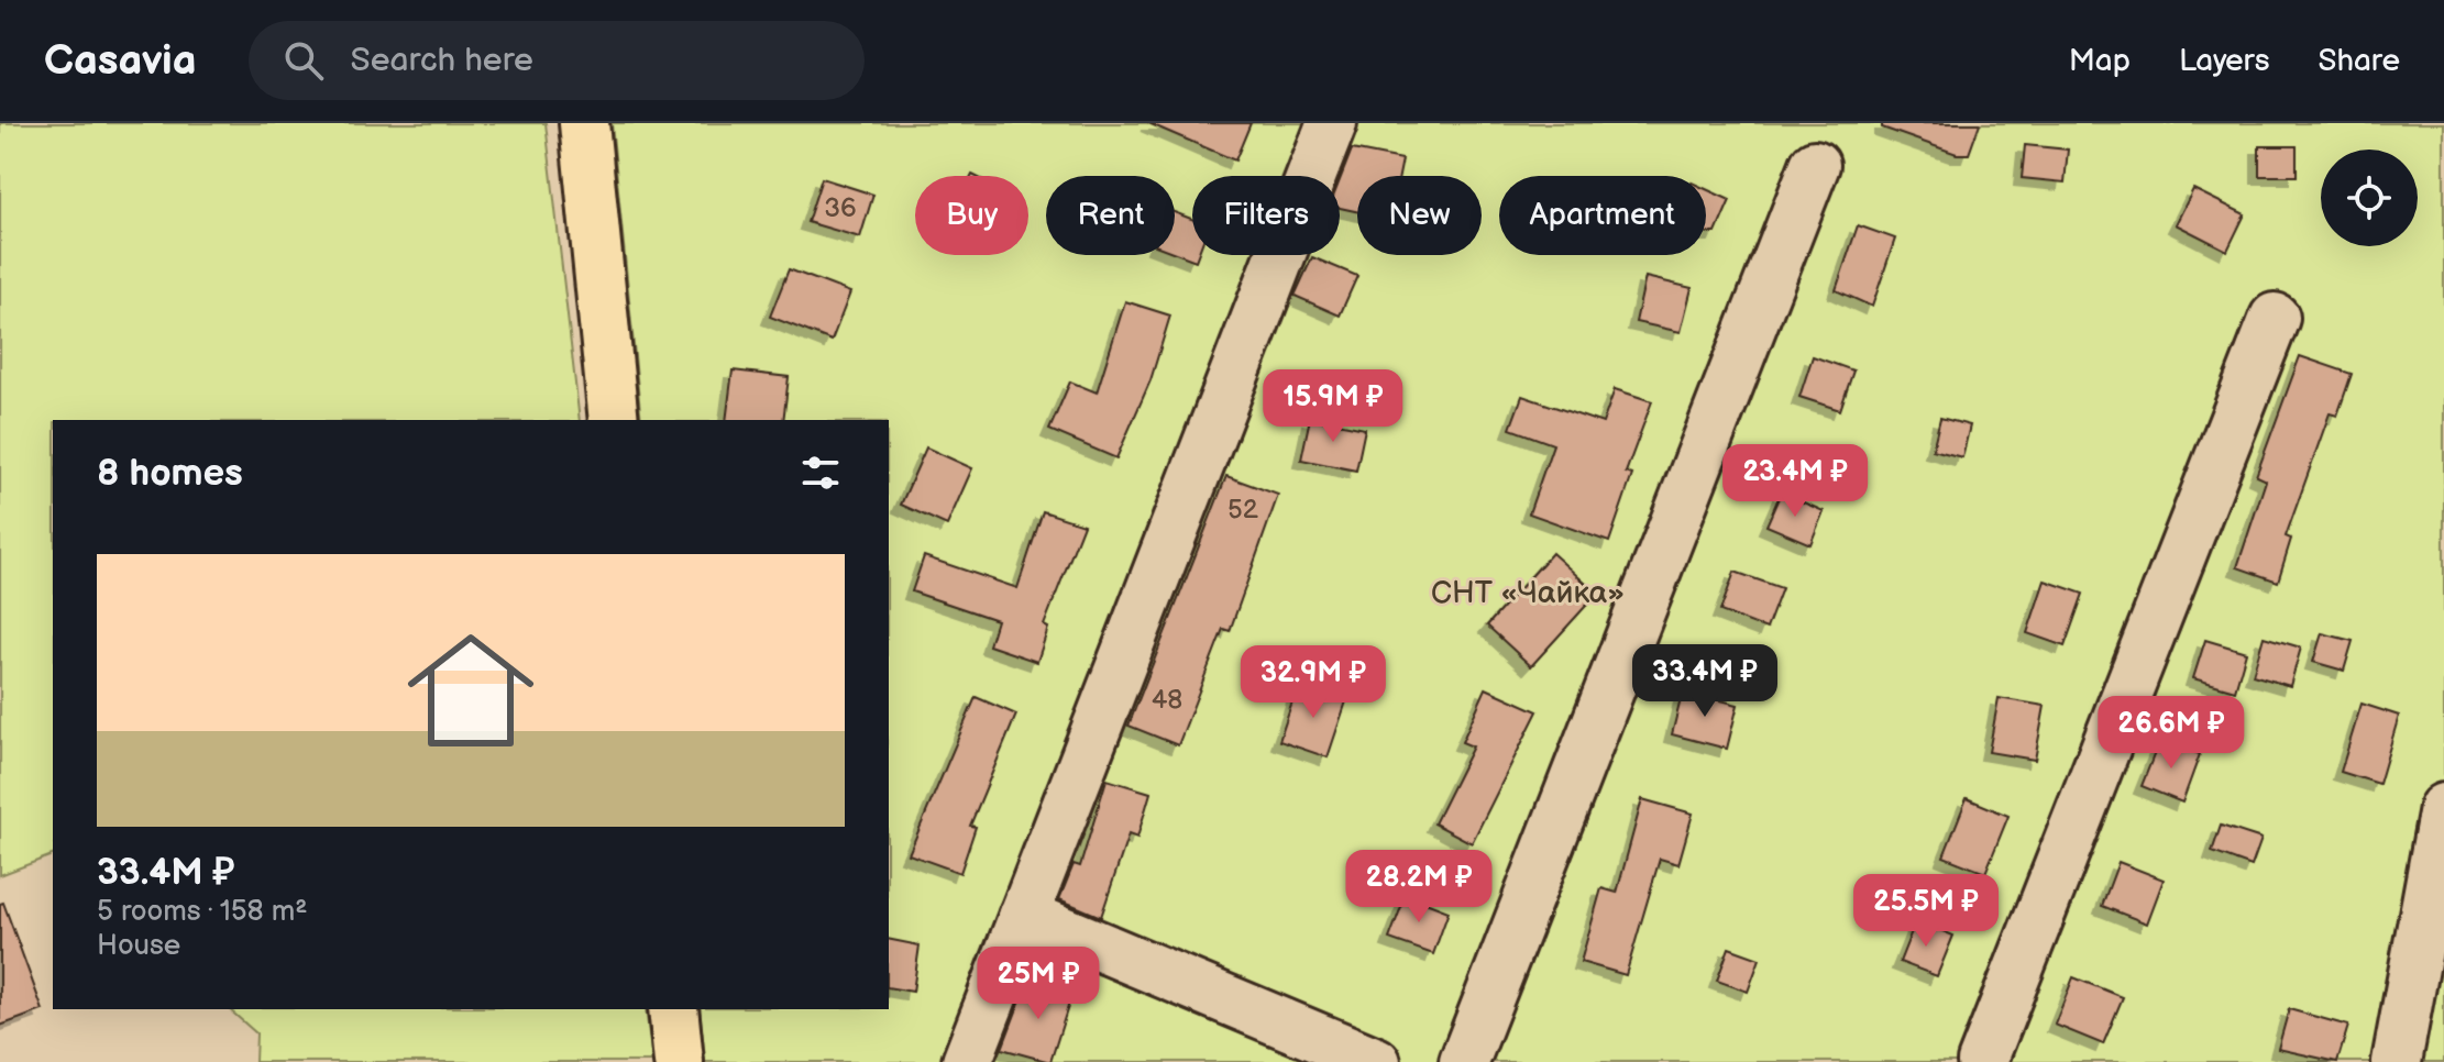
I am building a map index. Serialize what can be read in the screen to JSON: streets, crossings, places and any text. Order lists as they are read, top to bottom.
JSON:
{
  "parks": ["СНТ «Чайка»"],
  "house_numbers": ["36", "52", "48"],
  "page": {
    "header": "Casavia",
    "search": "Search here",
    "nav": ["Map", "Layers", "Share"],
    "chip": [
      "Buy",
      "Rent",
      "Filters",
      "New",
      "Apartment"
    ],
    "price": [
      "15.9M ₽",
      "23.4M ₽",
      "33.4M ₽",
      "32.9M ₽",
      "26.6M ₽",
      "28.2M ₽",
      "25.5M ₽",
      "25M ₽"
    ],
    "heading": "8 homes",
    "list": [
      {
        "name": "33.4M ₽",
        "note": "5 rooms · 158 m² · House"
      }
    ]
  }
}
